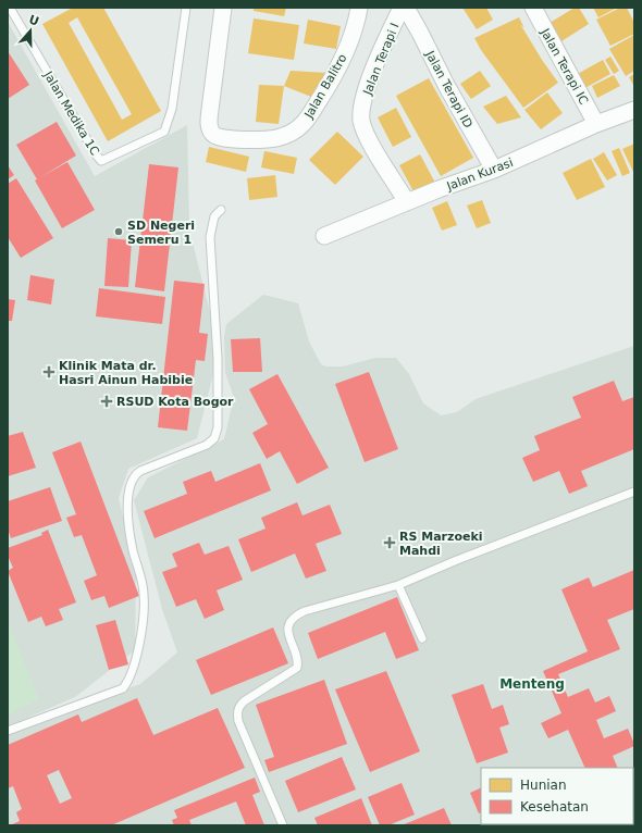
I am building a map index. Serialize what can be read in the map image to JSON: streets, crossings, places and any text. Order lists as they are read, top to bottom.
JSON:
{
  "streets": {
    "street": [
      "Jalan Terapi I",
      "Jalan Terapi IC",
      "Jalan Balitro",
      "Jalan Terapi ID",
      "Jalan Kurasi"
    ],
    "lane": ["Jalan Medika 1C"]
  },
  "crossings": [
    ["Jalan Terapi I", "Jalan Kurasi"],
    ["Jalan Terapi IC", "Jalan Kurasi"],
    ["Jalan Terapi ID", "Jalan Kurasi"]
  ],
  "districts": ["Menteng"],
  "places": {
    "other": ["SD Negeri Semeru 1"],
    "health": ["Klinik Mata dr. Hasri Ainun Habibie", "RSUD Kota Bogor", "RS Marzoeki Mahdi"]
  },
  "legend": ["Hunian", "Kesehatan"],
  "north": "top"
}
